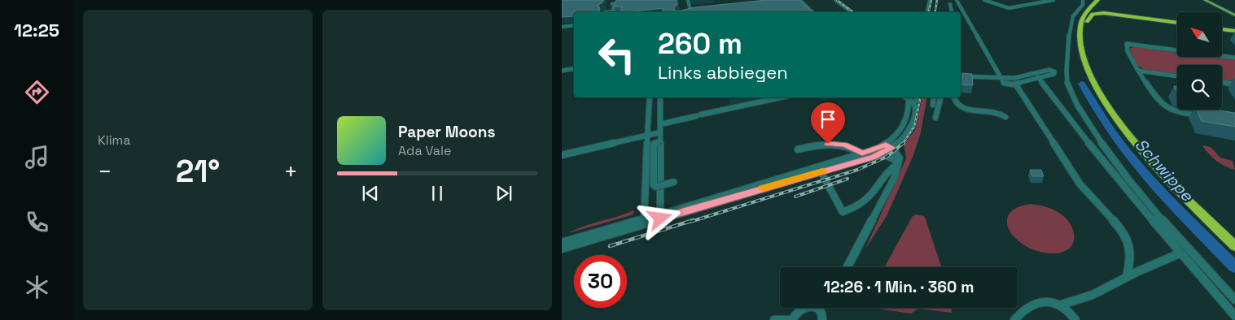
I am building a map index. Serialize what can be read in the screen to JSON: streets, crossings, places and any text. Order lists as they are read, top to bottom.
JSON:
{
  "water": ["Schwippe"],
  "north": "top left",
  "page": {
    "tabs": "12:25",
    "tile": "Klima",
    "turn": ["260 m", "Links abbiegen"],
    "song": ["Paper Moons", "Ada Vale"],
    "heat": ["−", "21°", "+"],
    "limit": "30",
    "trip": "12:26 · 1 Min. · 360 m"
  }
}
